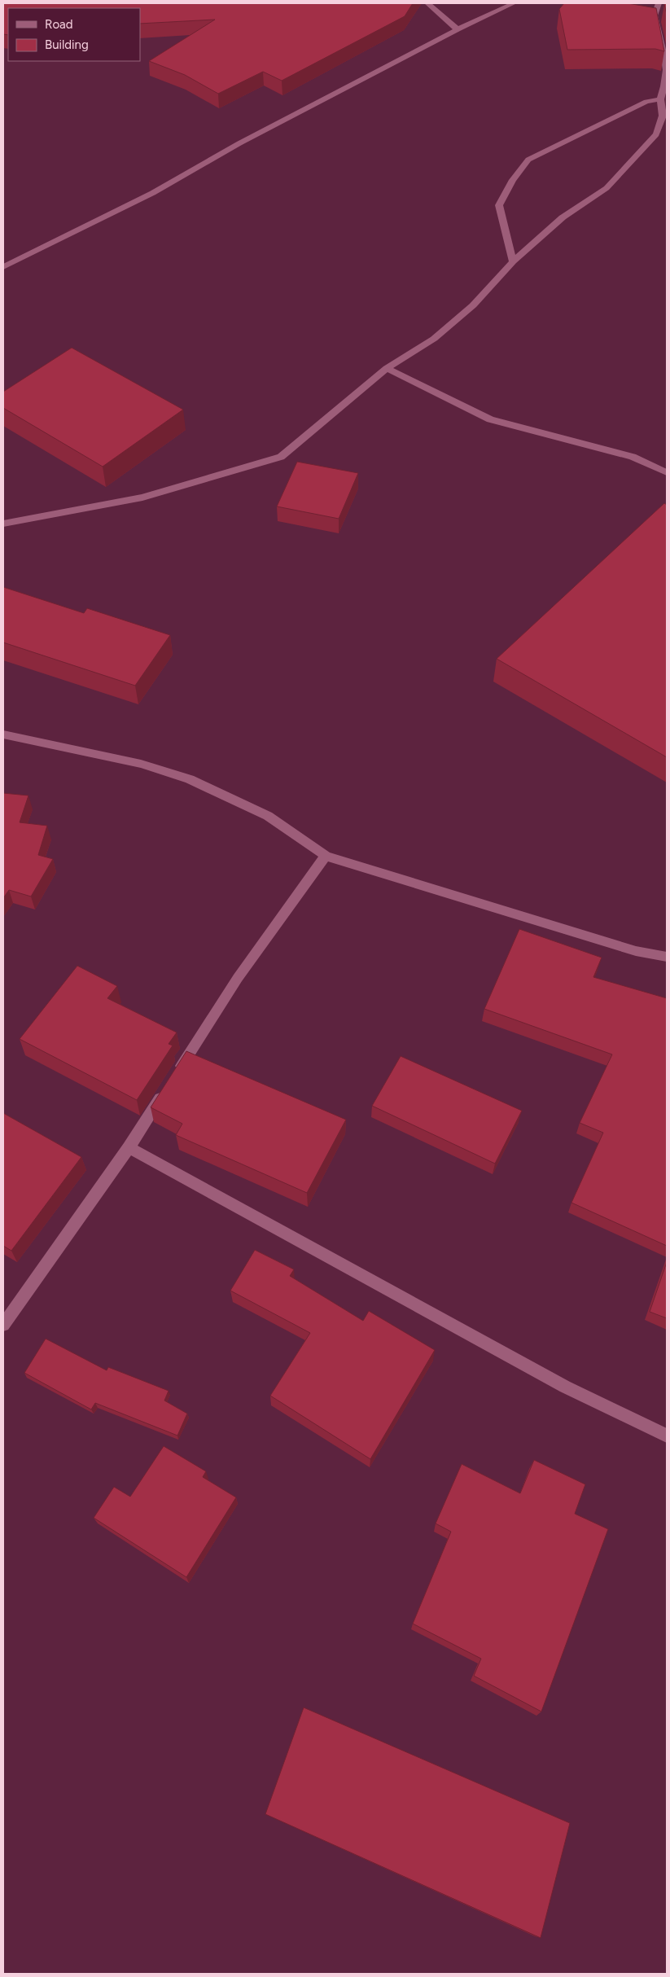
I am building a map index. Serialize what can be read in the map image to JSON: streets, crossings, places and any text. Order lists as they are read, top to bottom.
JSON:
{
  "legend": ["Road", "Building"]
}
